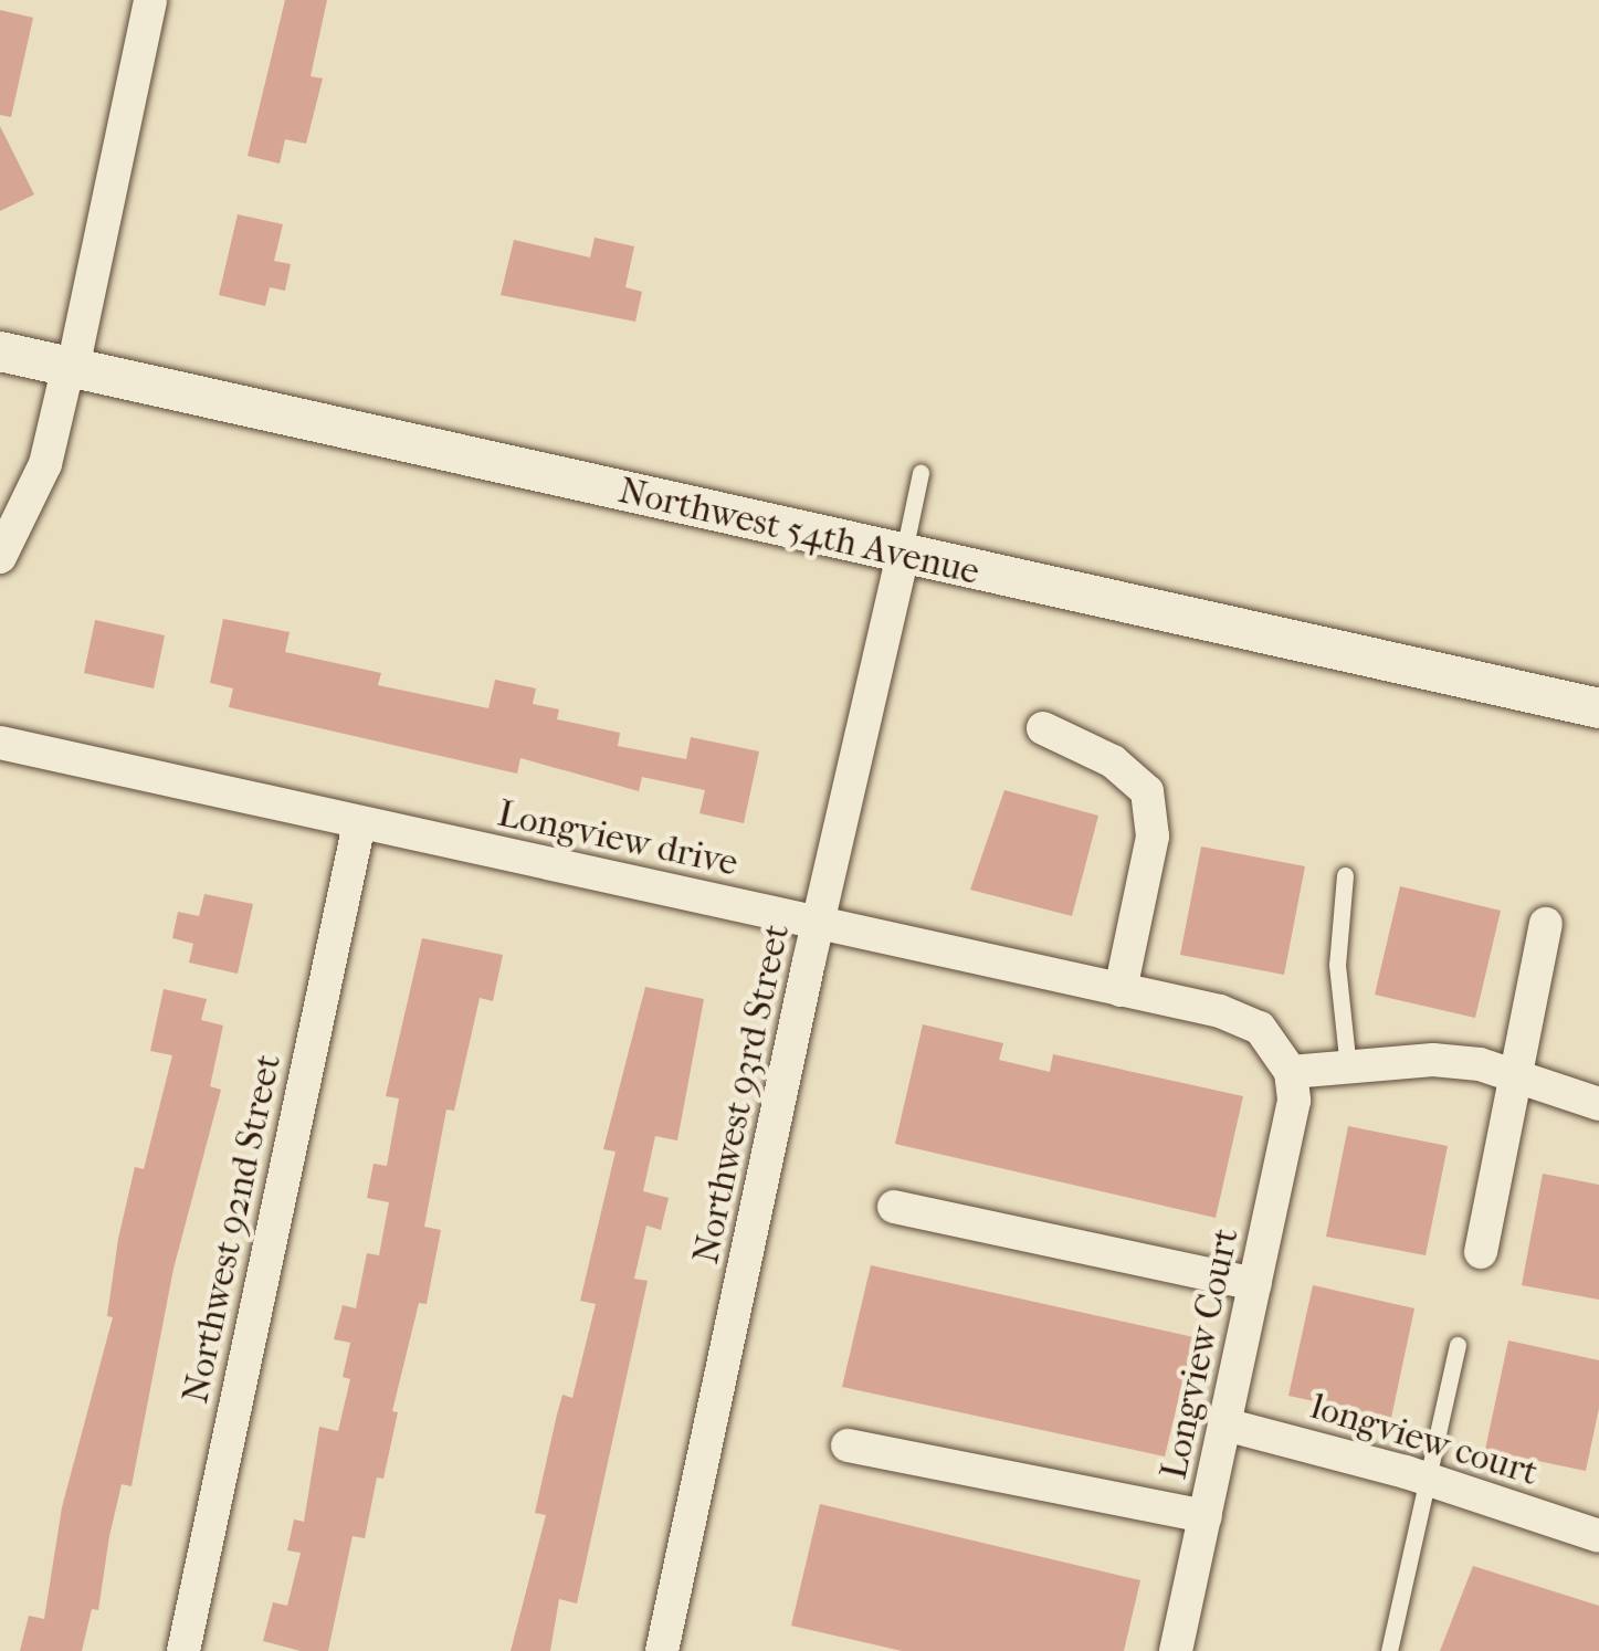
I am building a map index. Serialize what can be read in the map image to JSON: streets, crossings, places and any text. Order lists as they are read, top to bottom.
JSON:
{
  "streets": {
    "street": [
      "Northwest 54th Avenue",
      "Longview drive",
      "Northwest 93rd Street",
      "Northwest 92nd Street",
      "Longview Court",
      "longview court"
    ]
  },
  "crossings": [
    ["Northwest 54th Avenue", "Northwest 93rd Street"],
    ["Longview drive", "Northwest 93rd Street"],
    ["Longview drive", "Northwest 92nd Street"],
    ["Longview drive", "Longview Court"],
    ["Longview Court", "longview court"]
  ]
}
